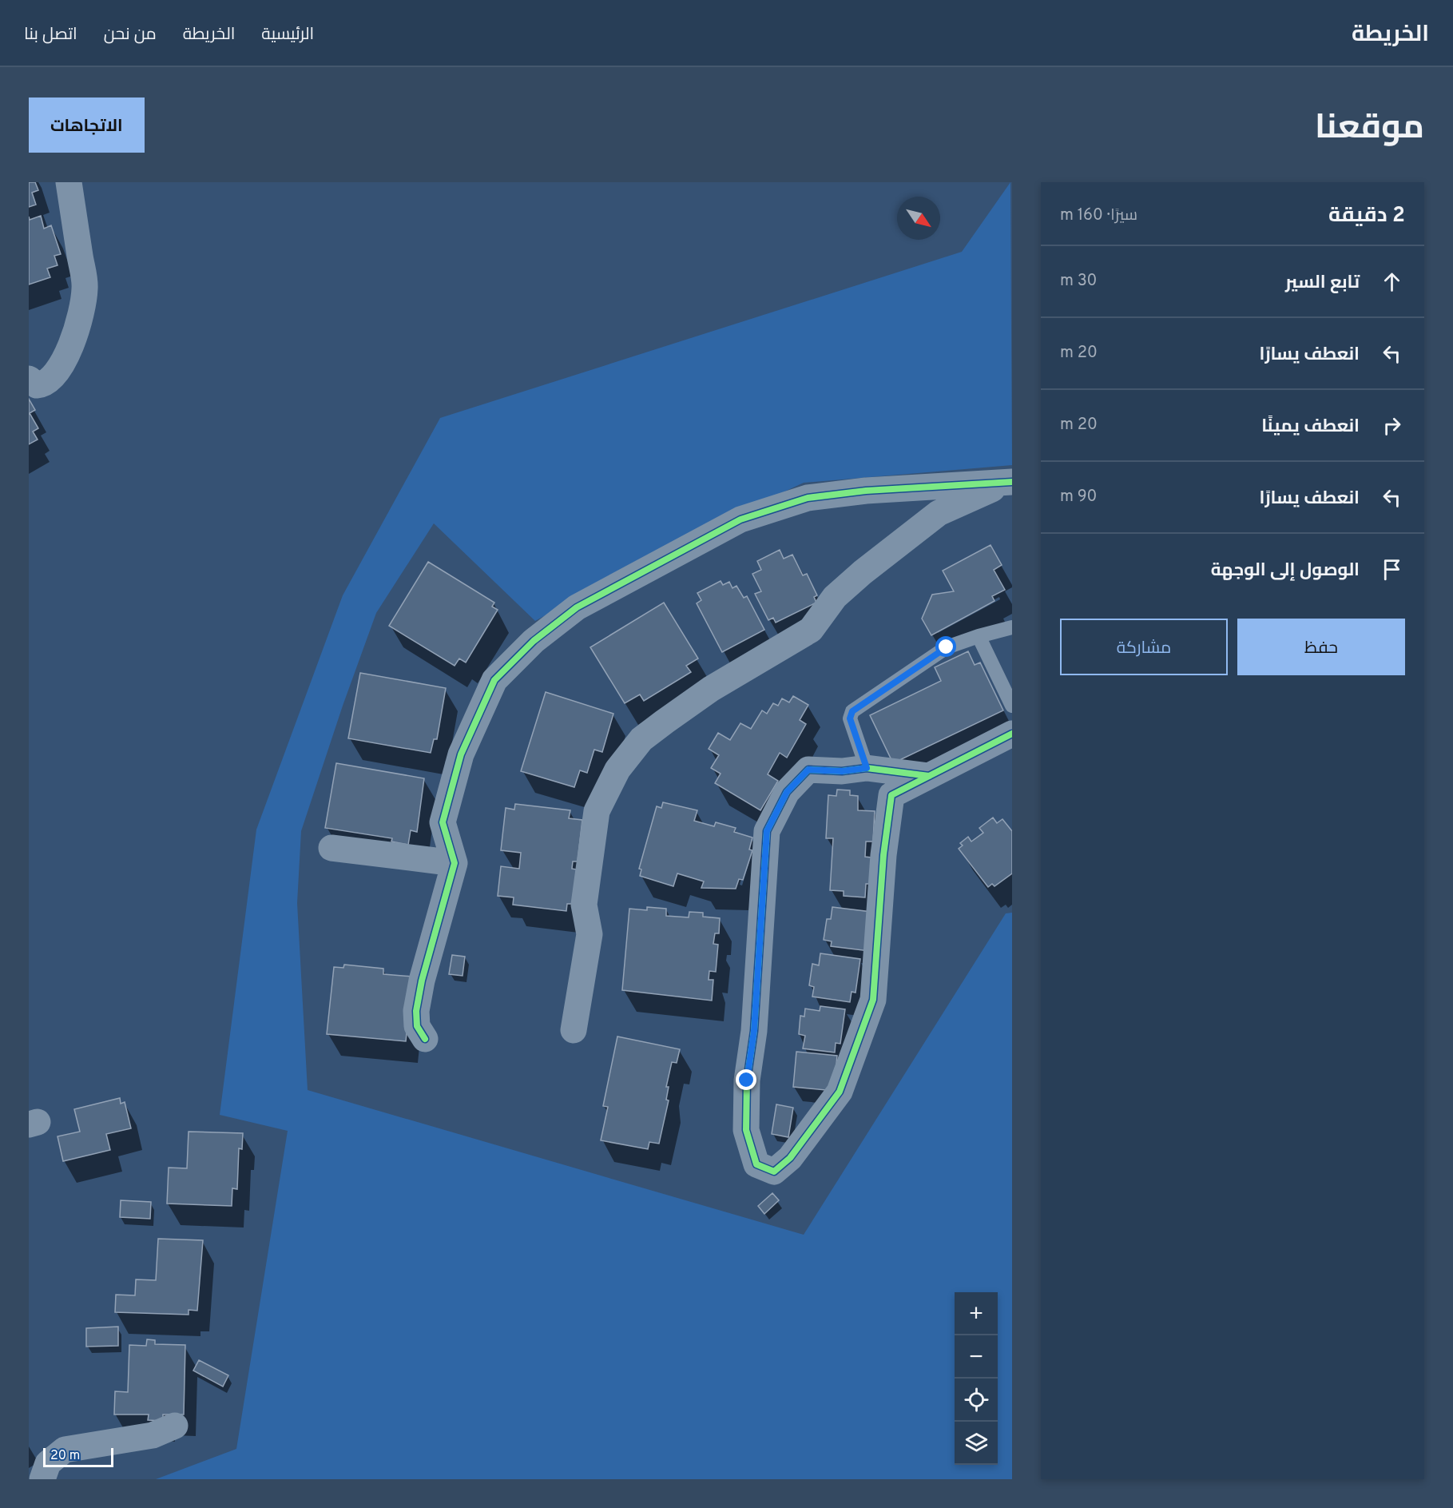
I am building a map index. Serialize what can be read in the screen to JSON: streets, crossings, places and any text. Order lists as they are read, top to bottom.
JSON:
{
  "scale_bar": "20 m",
  "north": "bottom right",
  "page": {
    "header": "الخريطة",
    "nav": [
      "الرئيسية",
      "الخريطة",
      "من نحن",
      "اتصل بنا"
    ],
    "title": "موقعنا",
    "buttons": [
      "الاتجاهات",
      ["حفظ", "مشاركة"]
    ],
    "heading": ["2 دقيقة", "سيرًا · 160 m"],
    "list": [
      ["تابع السير", "30 m"],
      ["انعطف يسارًا", "20 m"],
      ["انعطف يمينًا", "20 m"],
      ["انعطف يسارًا", "90 m"],
      "الوصول إلى الوجهة"
    ],
    "map_buttons": ["+", "−"],
    "scale": "20 m"
  }
}
